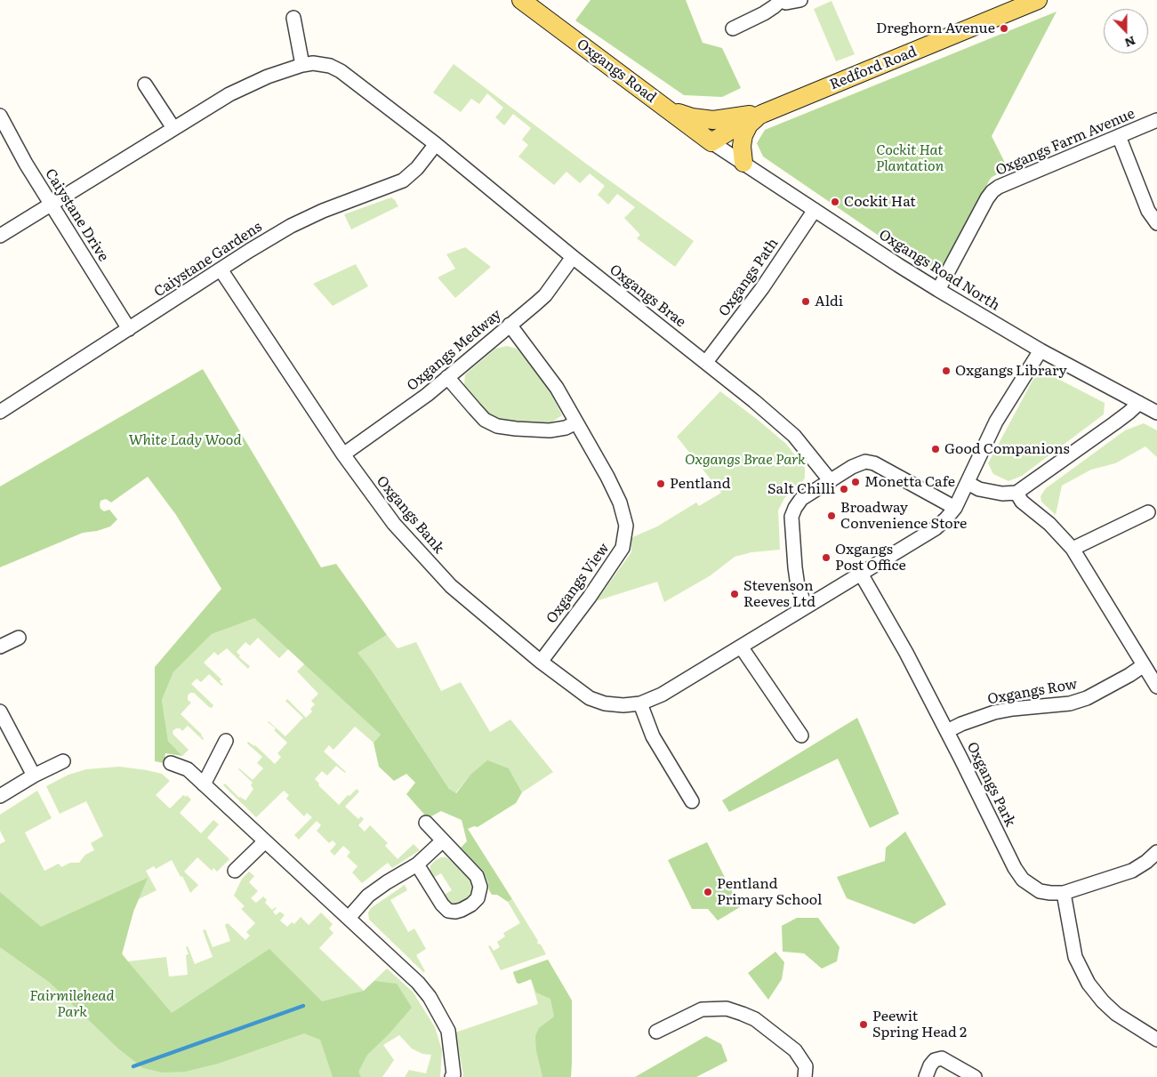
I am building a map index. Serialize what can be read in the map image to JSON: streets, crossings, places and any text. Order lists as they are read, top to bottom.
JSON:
{
  "streets": {
    "main road": ["Redford Road", "Oxgangs Road"],
    "street": [
      "Oxgangs Farm Avenue",
      "Caiystane Drive",
      "Caiystane Gardens",
      "Oxgangs Road North",
      "Oxgangs Path",
      "Oxgangs Brae",
      "Oxgangs Medway",
      "Oxgangs Bank",
      "Oxgangs View",
      "Oxgangs Row",
      "Oxgangs Park"
    ]
  },
  "crossings": [
    ["Redford Road", "Oxgangs Road"],
    ["Redford Road", "Oxgangs Road North"],
    ["Oxgangs Road", "Oxgangs Road North"],
    ["Oxgangs Farm Avenue", "Oxgangs Road North"],
    ["Caiystane Drive", "Caiystane Gardens"],
    ["Caiystane Drive", "Oxgangs Brae"],
    ["Caiystane Gardens", "Oxgangs Brae"],
    ["Caiystane Gardens", "Oxgangs Bank"],
    ["Oxgangs Road North", "Oxgangs Path"],
    ["Oxgangs Road North", "Oxgangs Bank"],
    ["Oxgangs Path", "Oxgangs Brae"],
    ["Oxgangs Brae", "Oxgangs Medway"],
    ["Oxgangs Medway", "Oxgangs Bank"],
    ["Oxgangs Medway", "Oxgangs View"],
    ["Oxgangs Bank", "Oxgangs View"],
    ["Oxgangs Bank", "Oxgangs Park"],
    ["Oxgangs Row", "Oxgangs Park"]
  ],
  "parks": [
    "Cockit Hat Plantation",
    "White Lady Wood",
    "Oxgangs Brae Park",
    "Fairmilehead Park"
  ],
  "places": [
    "Dreghorn Avenue",
    "Cockit Hat",
    "Aldi",
    "Oxgangs Library",
    "Good Companions",
    "Monetta Cafe",
    "Pentland",
    "Salt Chilli",
    "Broadway Convenience Store",
    "Oxgangs Post Office",
    "Stevenson Reeves Ltd",
    "Pentland Primary School",
    "Peewit Spring Head 2"
  ],
  "north": "bottom"
}
